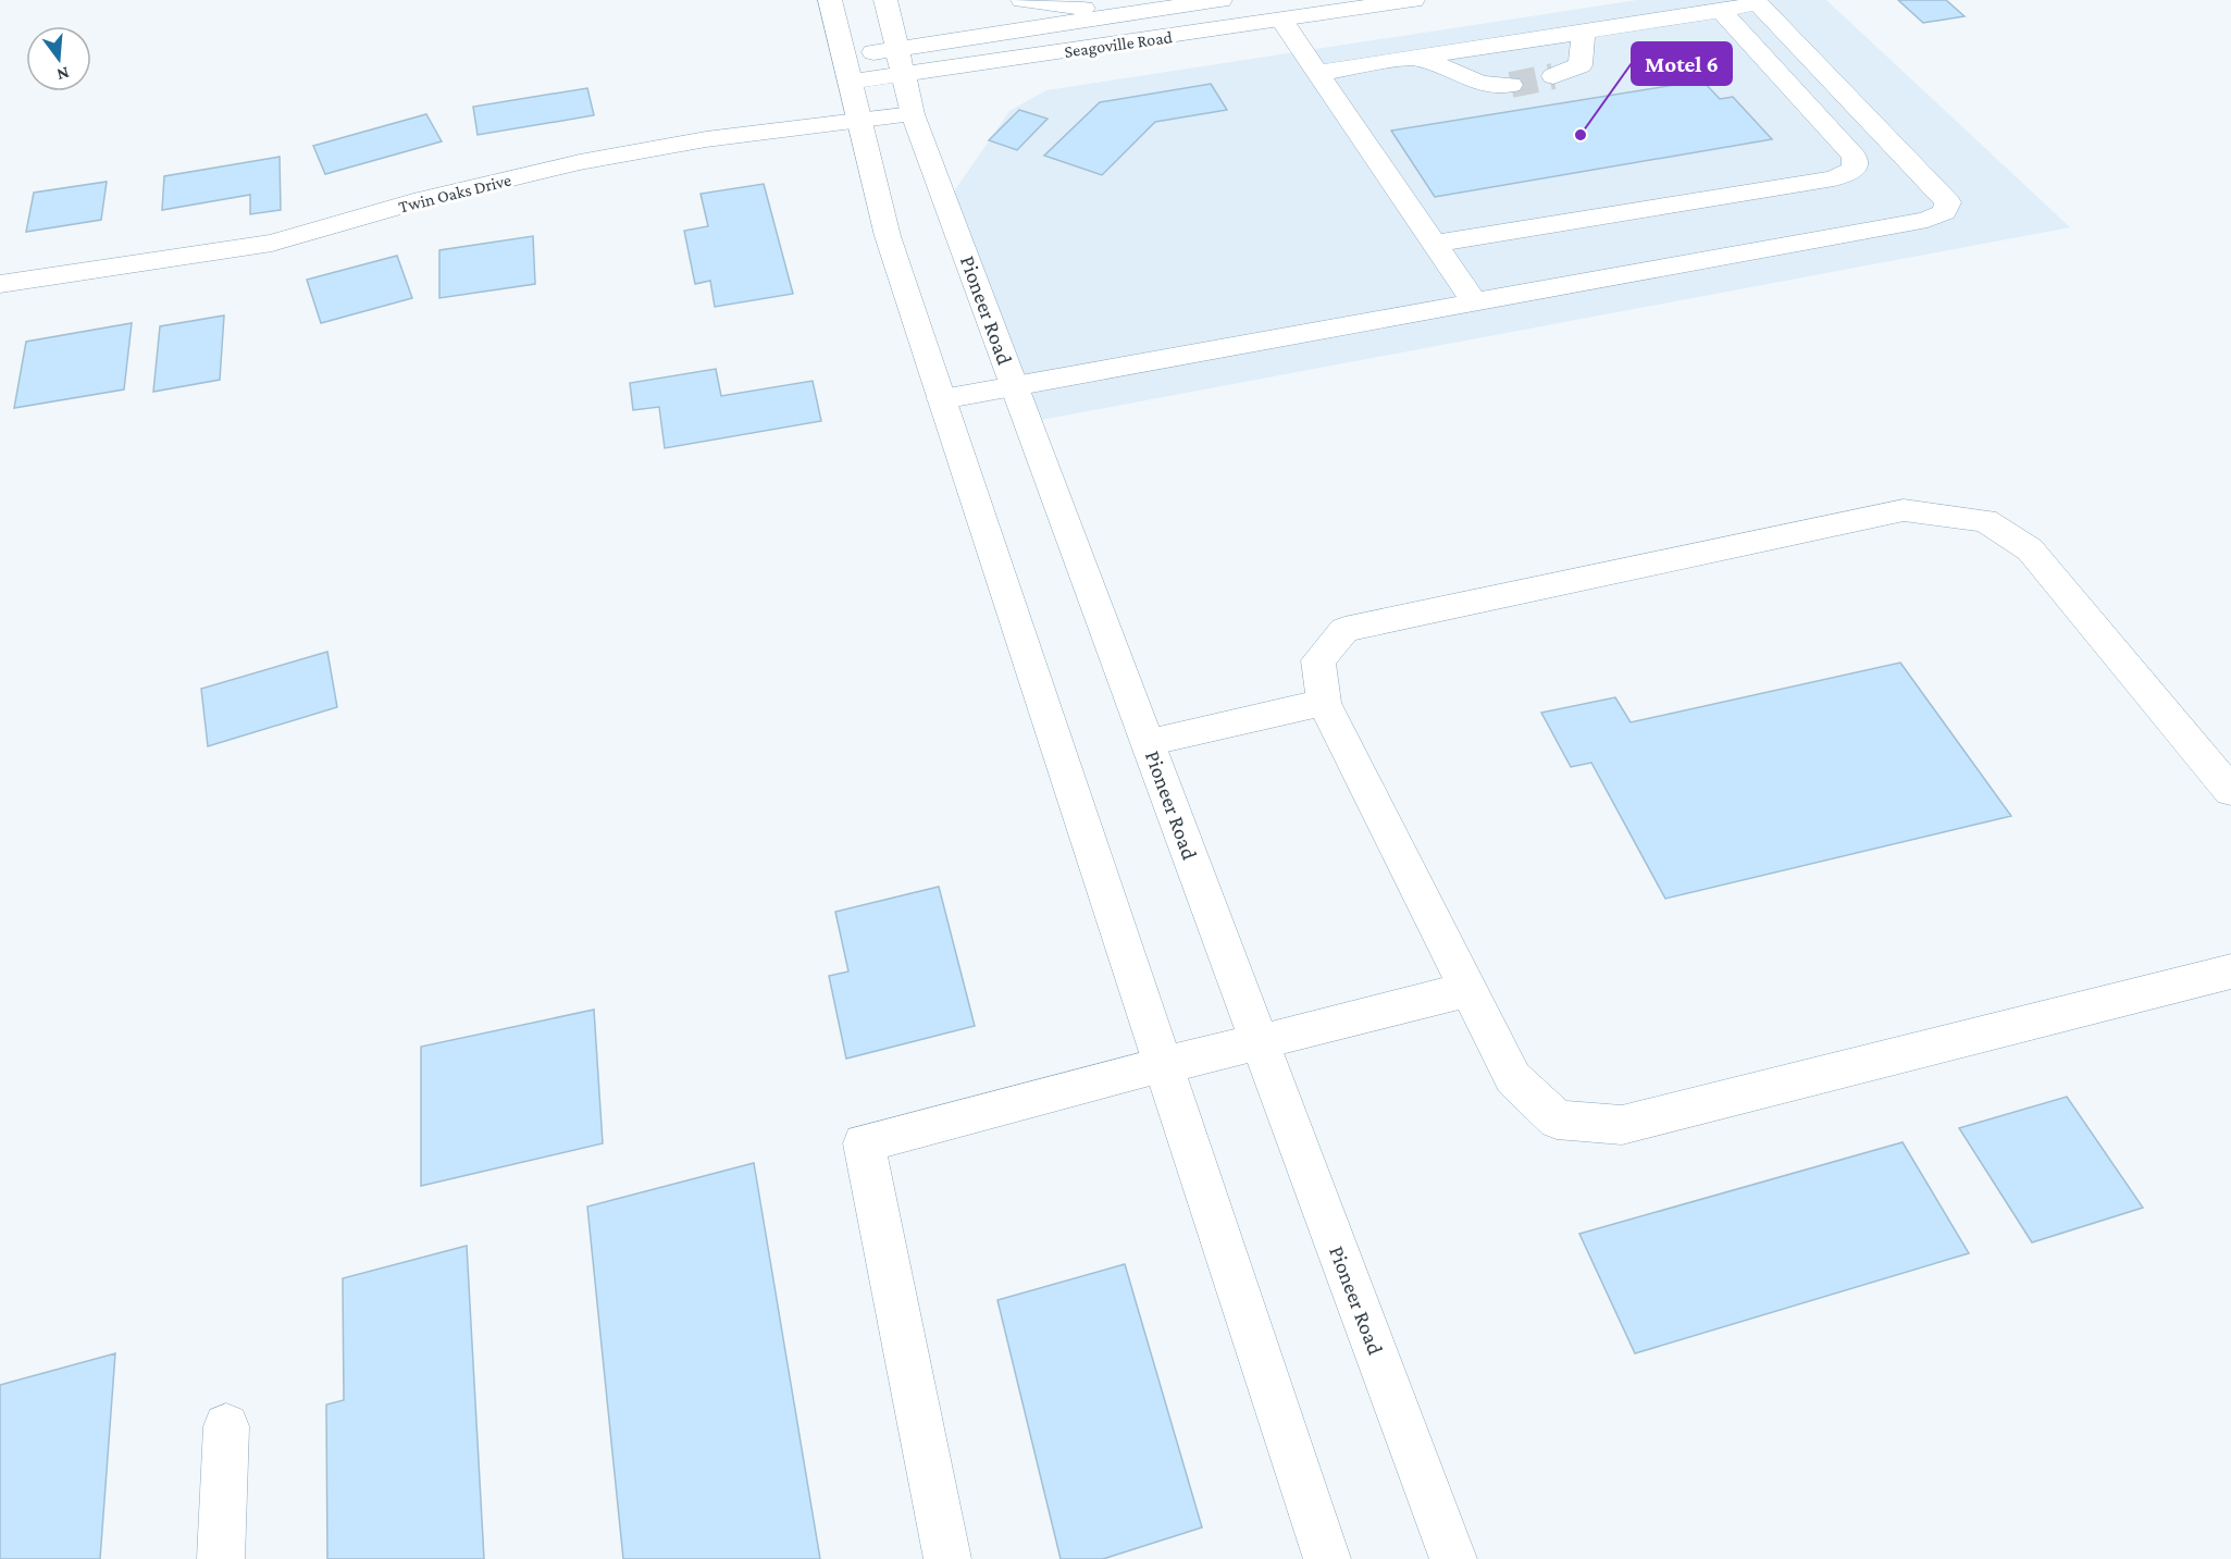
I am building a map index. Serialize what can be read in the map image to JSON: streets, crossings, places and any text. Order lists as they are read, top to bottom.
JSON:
{
  "streets": {
    "main road": ["Seagoville Road", "Twin Oaks Drive", "Pioneer Road"]
  },
  "crossings": [
    ["Seagoville Road", "Pioneer Road"],
    ["Twin Oaks Drive", "Pioneer Road"]
  ],
  "places": ["Motel 6"],
  "north": "bottom"
}
